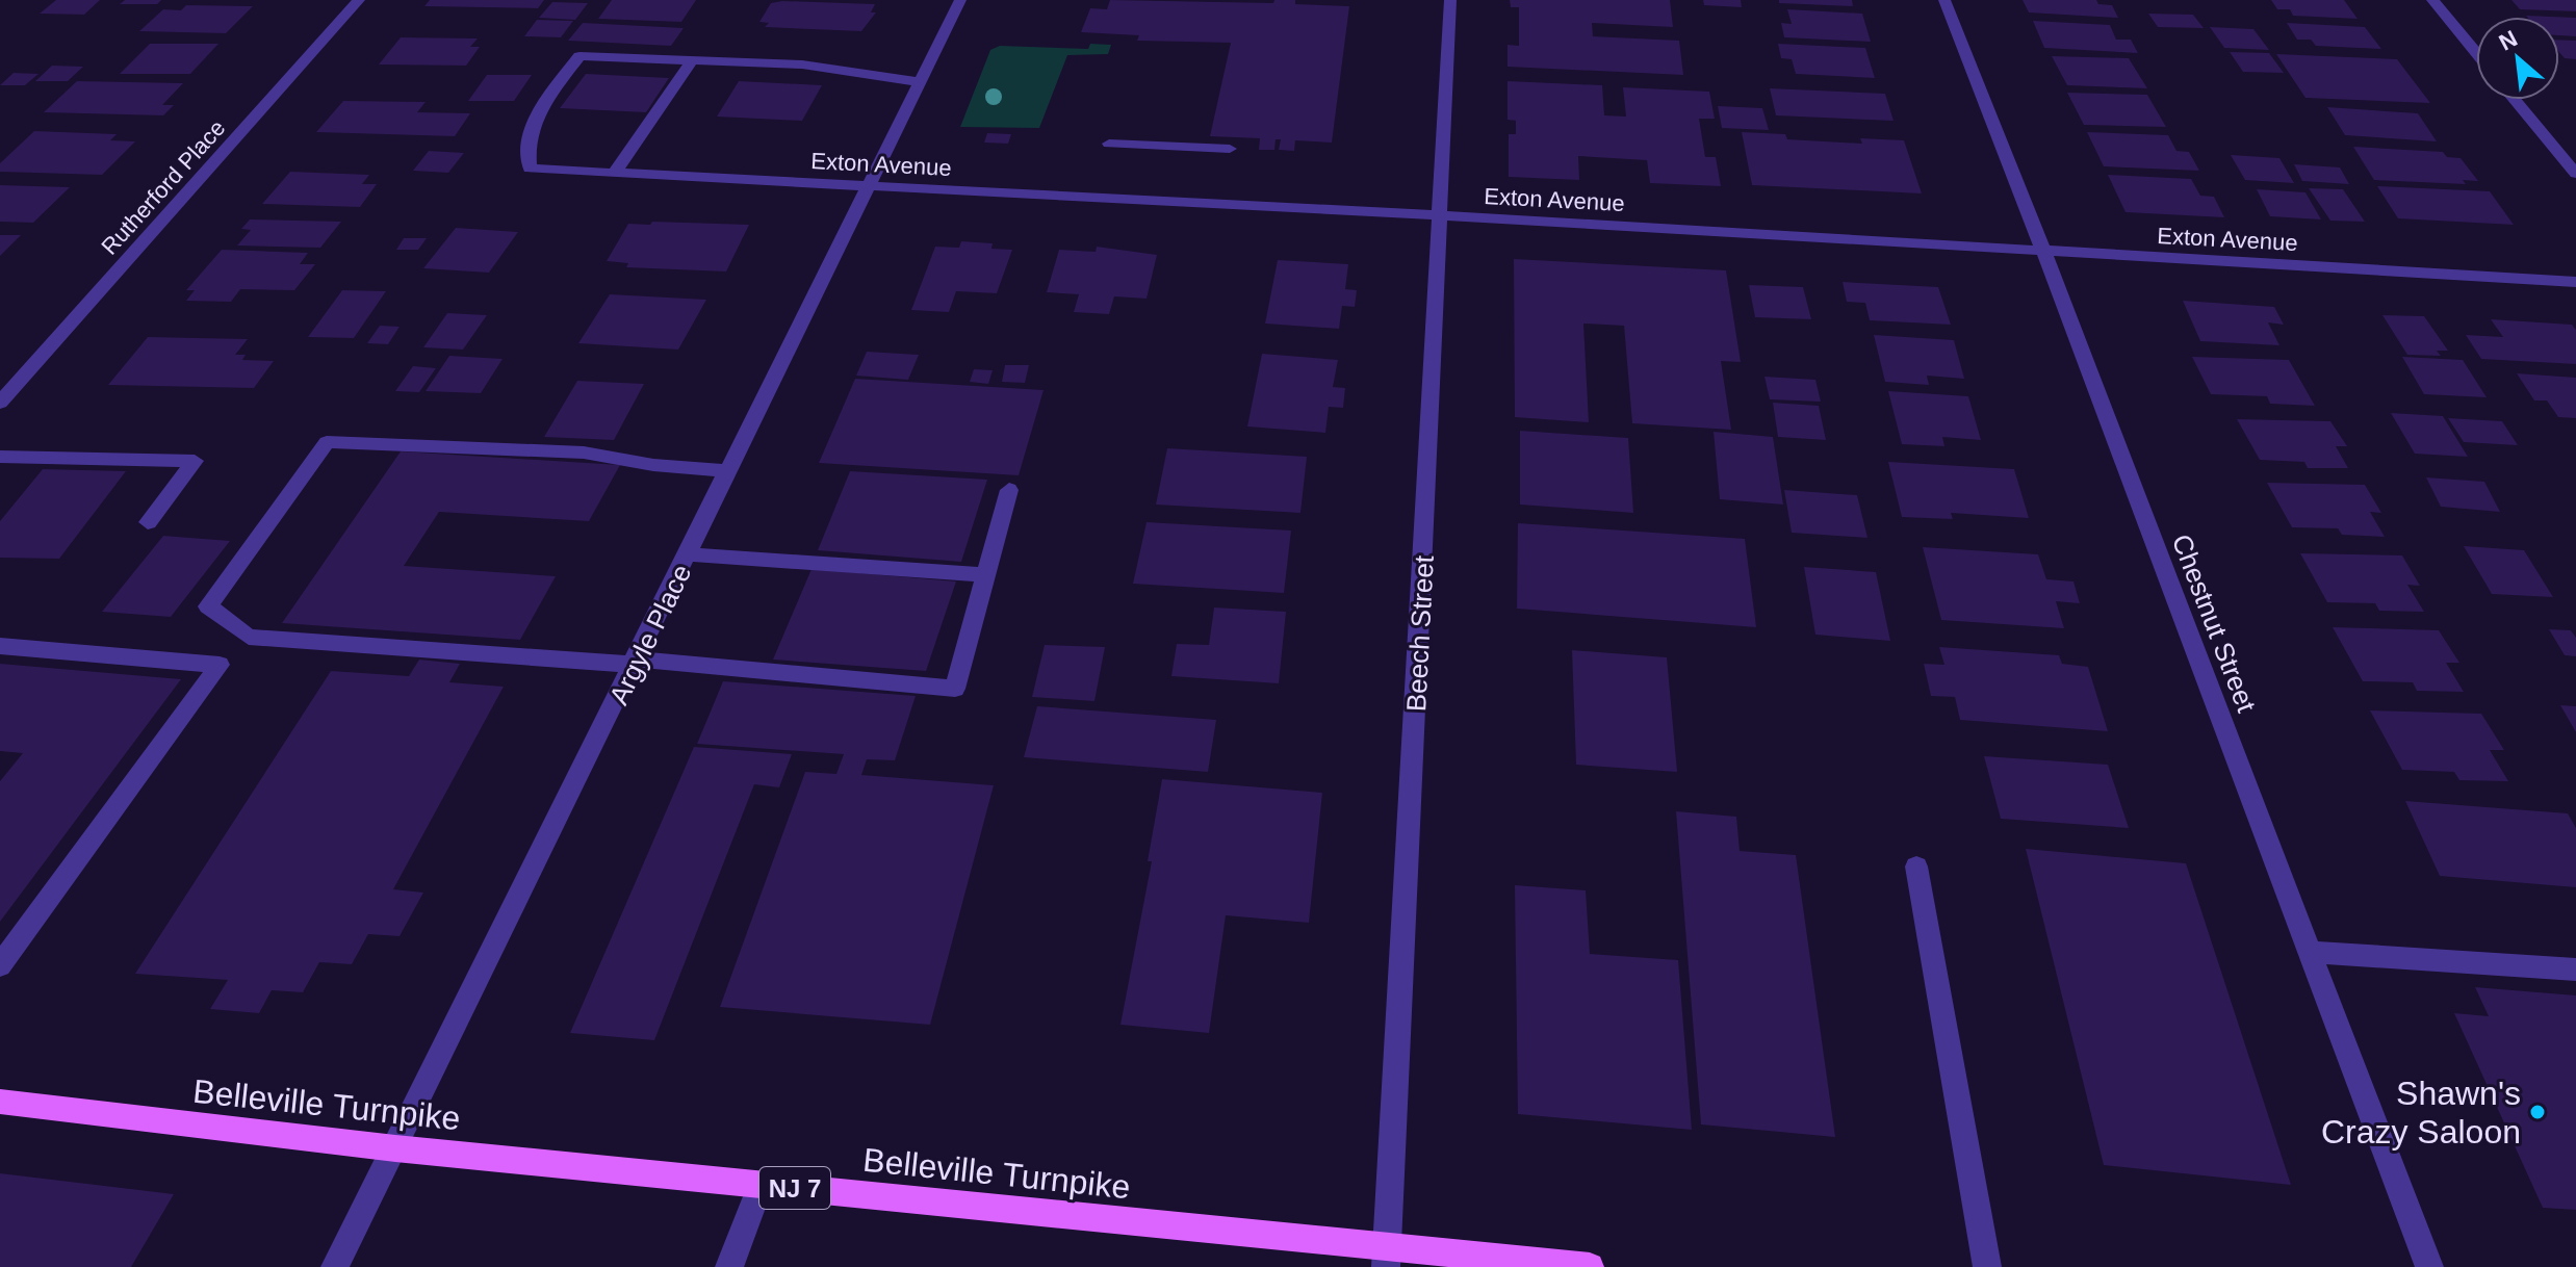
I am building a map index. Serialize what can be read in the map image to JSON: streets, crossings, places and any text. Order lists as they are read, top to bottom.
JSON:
{
  "streets": {
    "main road": ["Belleville Turnpike", "NJ 7"],
    "street": [
      "Exton Avenue",
      "Rutherford Place",
      "Chestnut Street",
      "Beech Street",
      "Argyle Place"
    ]
  },
  "crossings": [
    ["Exton Avenue", "Chestnut Street"],
    ["Exton Avenue", "Beech Street"],
    ["Exton Avenue", "Argyle Place"],
    ["Beech Street", "Belleville Turnpike"],
    ["Argyle Place", "Belleville Turnpike"]
  ],
  "places": ["Shawn's Crazy Saloon"],
  "north": "top left"
}
